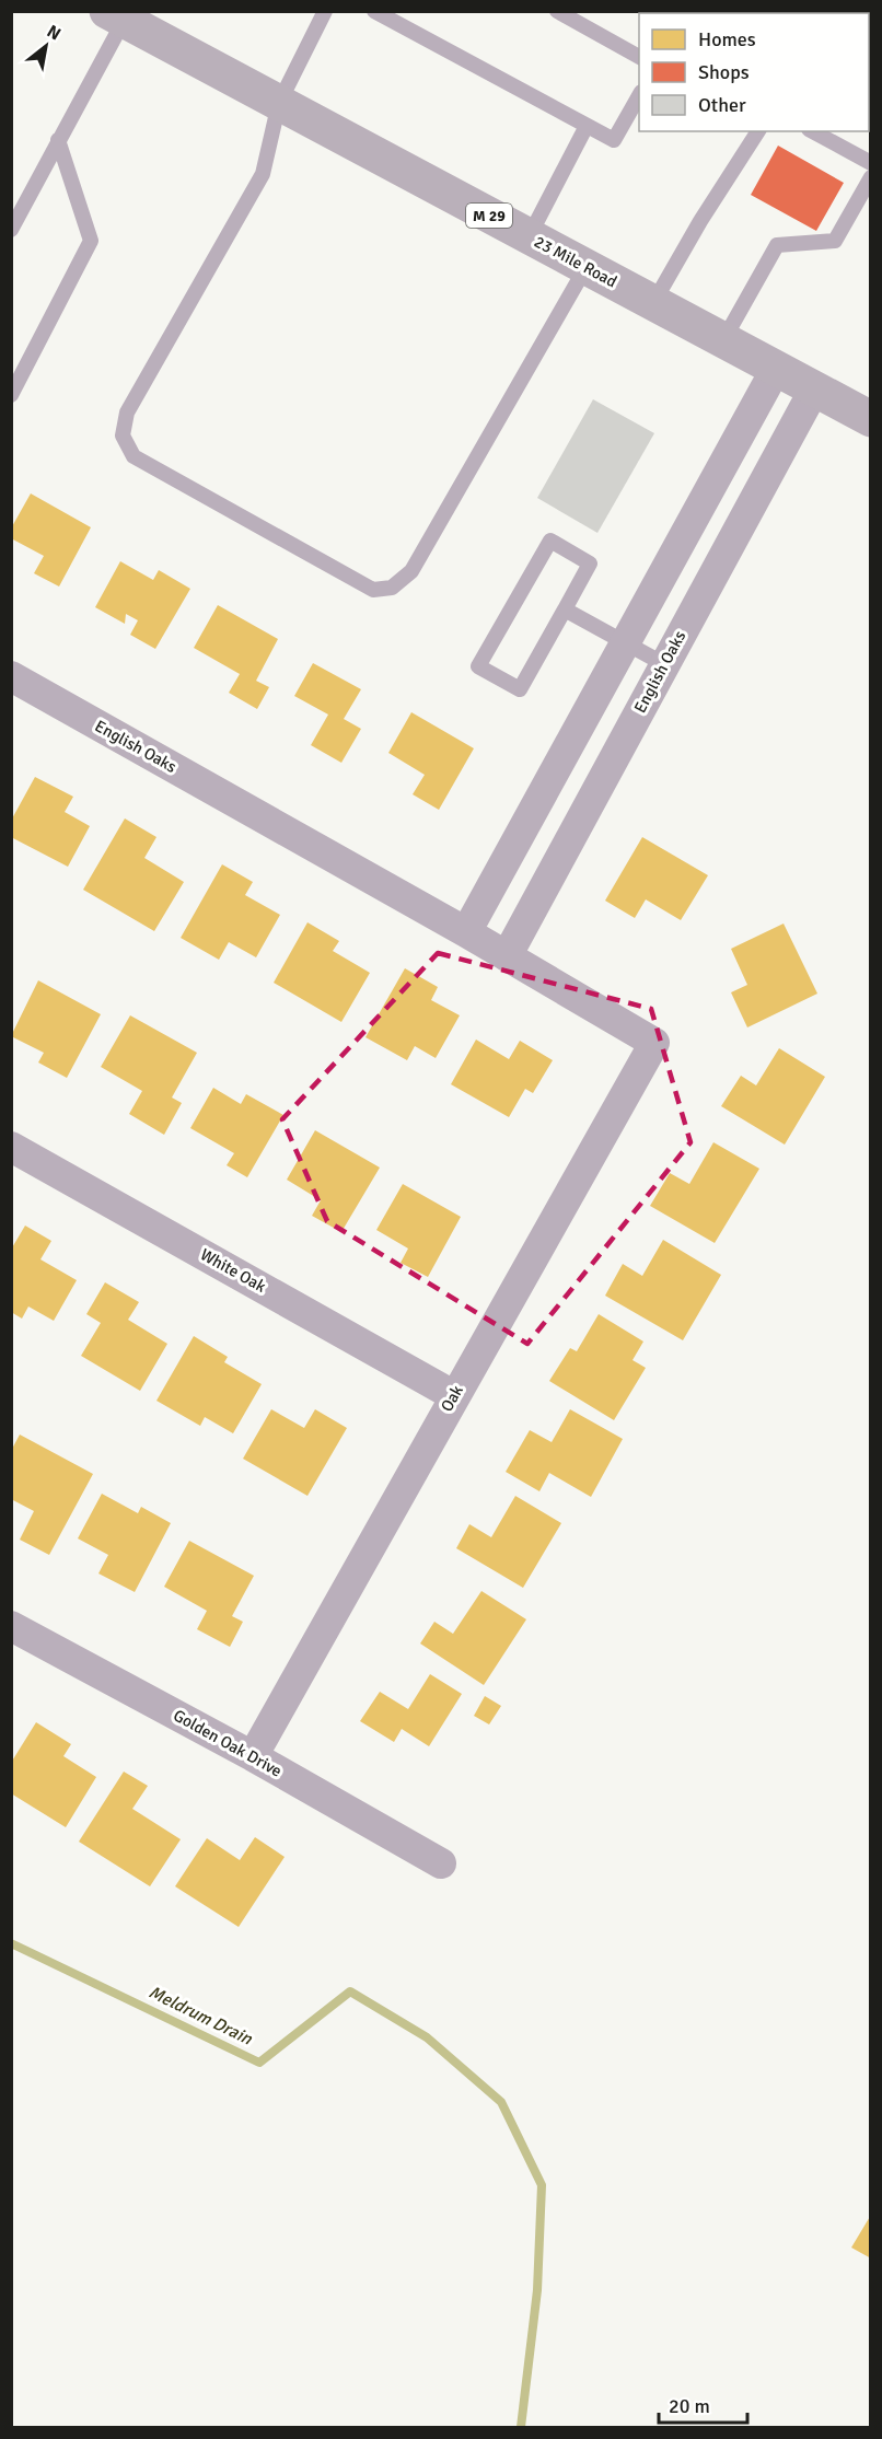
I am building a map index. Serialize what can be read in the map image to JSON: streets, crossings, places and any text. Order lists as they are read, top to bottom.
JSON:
{
  "streets": {
    "main road": ["M 29", "23 Mile Road"],
    "street": [
      "English Oaks",
      "White Oak",
      "Oak",
      "Golden Oak Drive"
    ]
  },
  "crossings": [
    ["23 Mile Road", "English Oaks"],
    ["English Oaks", "Oak"],
    ["White Oak", "Oak"],
    ["Oak", "Golden Oak Drive"]
  ],
  "water": ["Meldrum Drain"],
  "legend": ["Homes", "Shops", "Other"],
  "scale_bar": "20 m",
  "north": "top right"
}
